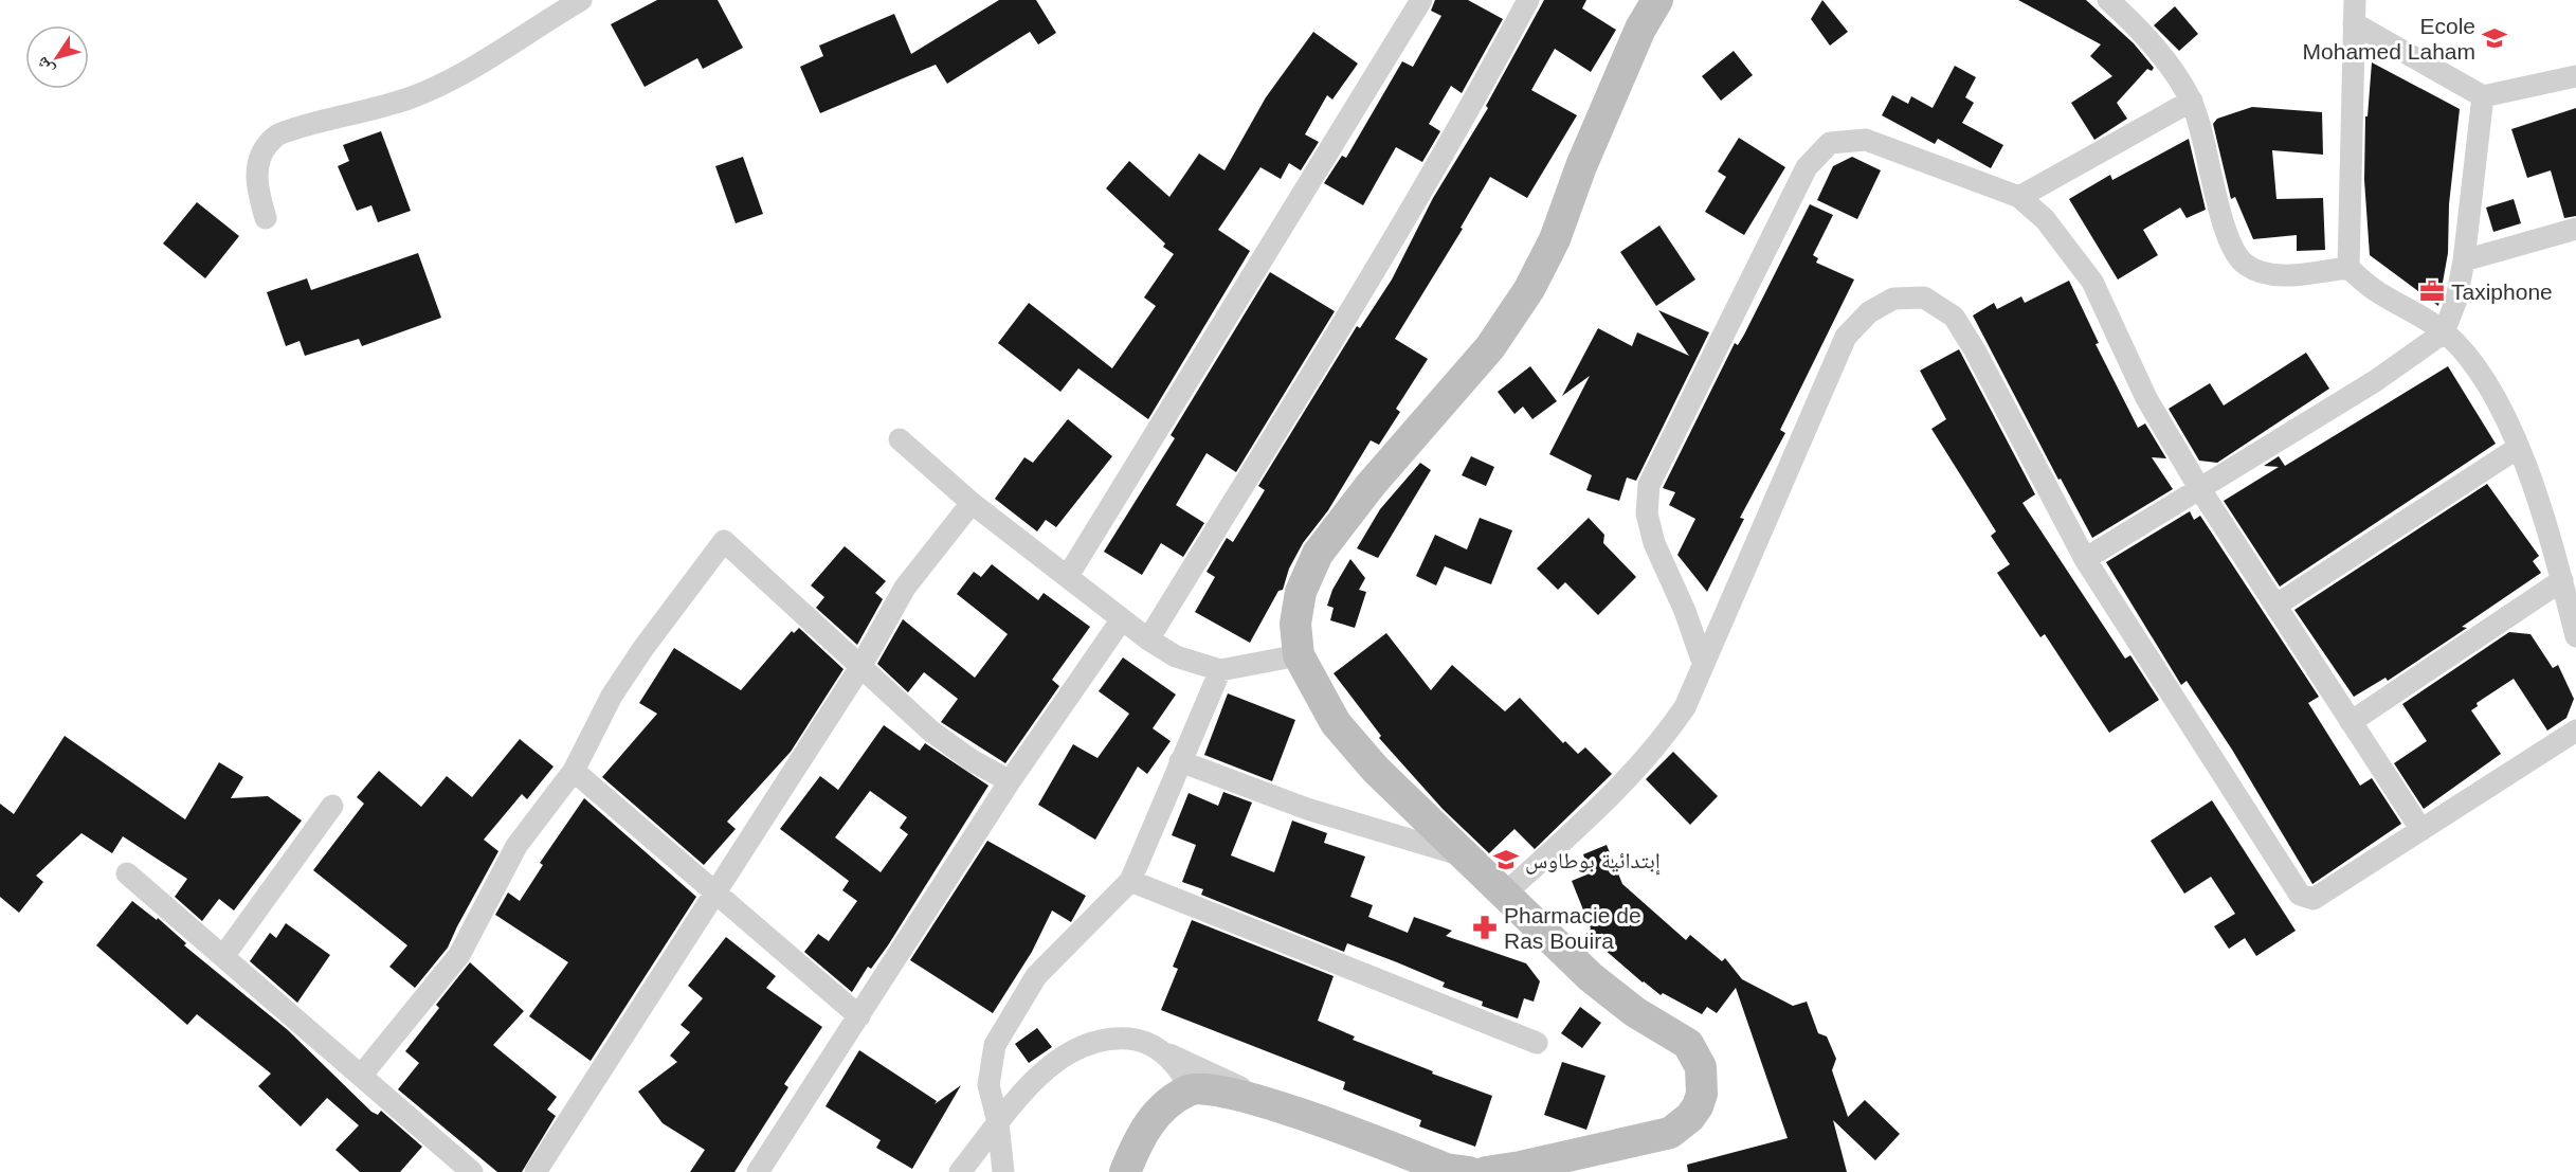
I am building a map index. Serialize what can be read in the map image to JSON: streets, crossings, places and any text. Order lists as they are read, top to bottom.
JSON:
{
  "places": {
    "school or university": ["Ecole Mohamed Laham", "إبتدائية بوطاوس"],
    "office": ["Taxiphone"],
    "pharmacy": ["Pharmacie de Ras Bouira"]
  },
  "north": "bottom left"
}
